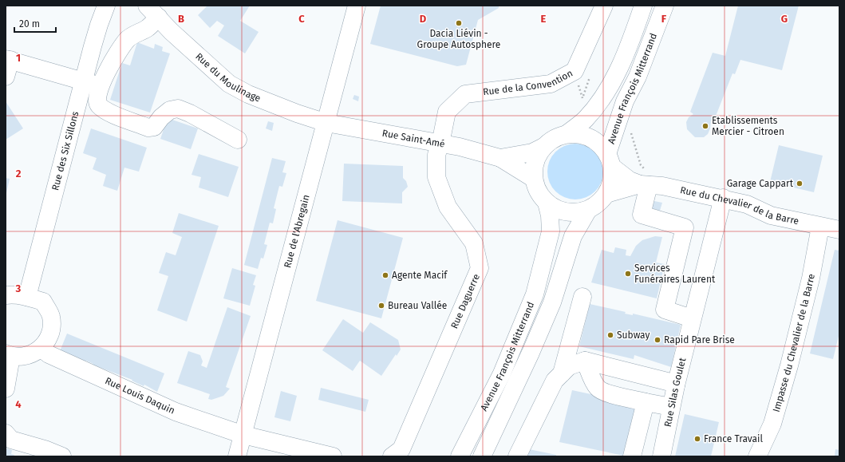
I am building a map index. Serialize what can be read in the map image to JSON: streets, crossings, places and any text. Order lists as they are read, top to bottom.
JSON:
{
  "streets": {
    "street": [
      "Rue du Moulinage",
      "Rue de la Convention",
      "Avenue François Mitterrand",
      "Rue Saint-Amé",
      "Rue des Six Sillons",
      "Rue du Chevalier de la Barre",
      "Rue de l'Abregain",
      "Rue Daguerre",
      "Impasse du Chevalier de la Barre",
      "Rue Silas Goulet",
      "Rue Louis Daquin"
    ]
  },
  "crossings": [
    ["Rue du Moulinage", "Rue Saint-Amé"],
    ["Rue du Moulinage", "Rue de l'Abregain"],
    ["Rue de la Convention", "Rue Saint-Amé"],
    ["Rue de la Convention", "Rue Daguerre"],
    ["Rue Saint-Amé", "Rue de l'Abregain"],
    ["Rue Saint-Amé", "Rue Daguerre"],
    ["Rue du Chevalier de la Barre", "Impasse du Chevalier de la Barre"],
    ["Rue du Chevalier de la Barre", "Rue Silas Goulet"],
    ["Rue de l'Abregain", "Rue Louis Daquin"]
  ],
  "places": [
    "Dacia Liévin - Groupe Autosphere",
    "Etablissements Mercier - Citroen",
    "Garage Cappart",
    "Services Funéraires Laurent",
    "Agente Macif",
    "Bureau Vallée",
    "Subway",
    "Rapid Pare Brise",
    "France Travail"
  ],
  "scale_bar": "20 m",
  "grid": {
    "columns": [
      "B",
      "C",
      "D",
      "E",
      "F",
      "G"
    ],
    "rows": [
      "1",
      "2",
      "3",
      "4"
    ]
  }
}
